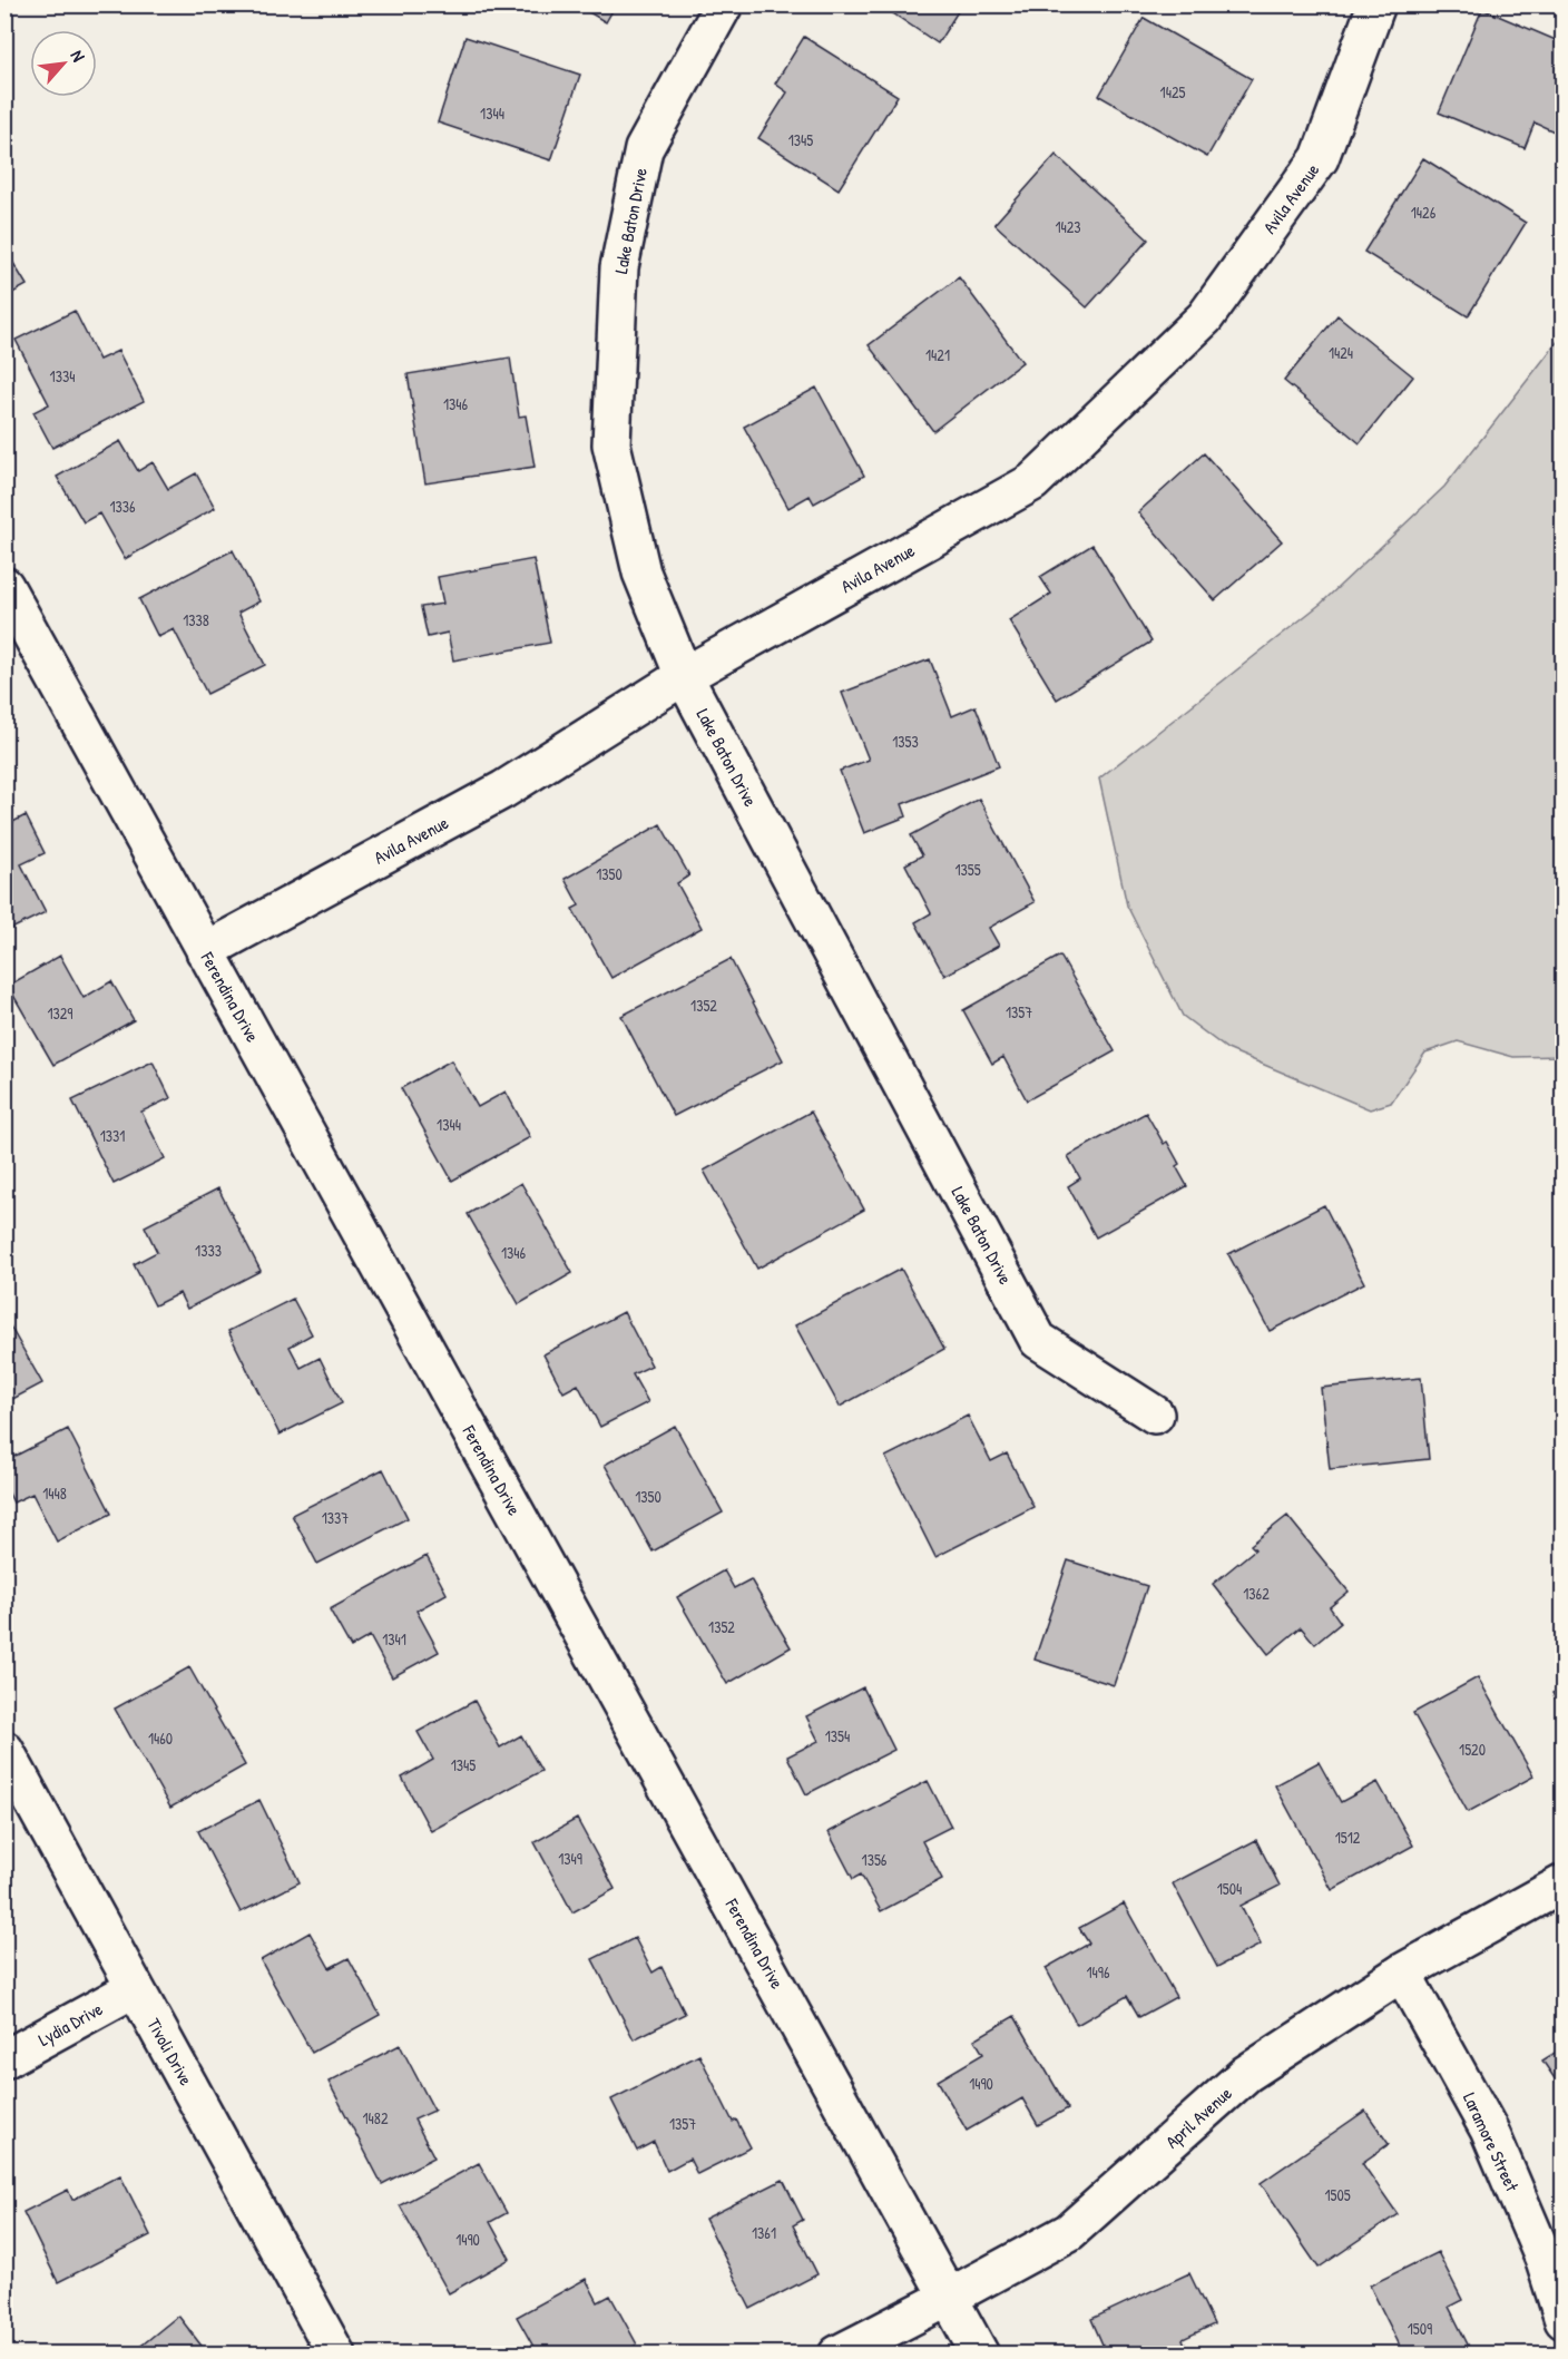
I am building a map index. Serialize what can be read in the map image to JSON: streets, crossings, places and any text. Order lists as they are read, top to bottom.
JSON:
{
  "streets": {
    "street": [
      "Avila Avenue",
      "Lake Baton Drive",
      "Ferendina Drive",
      "Lydia Drive",
      "Tivoli Drive",
      "April Avenue",
      "Laramore Street"
    ]
  },
  "crossings": [
    ["Avila Avenue", "Lake Baton Drive"],
    ["Avila Avenue", "Ferendina Drive"],
    ["Ferendina Drive", "April Avenue"],
    ["Lydia Drive", "Tivoli Drive"],
    ["April Avenue", "Laramore Street"]
  ],
  "house_numbers": [
    "1425",
    "1344",
    "1345",
    "1426",
    "1423",
    "1424",
    "1421",
    "1334",
    "1346",
    "1336",
    "1338",
    "1353",
    "1355",
    "1350",
    "1352",
    "1357",
    "1329",
    "1344",
    "1331",
    "1333",
    "1346",
    "1448",
    "1350",
    "1337",
    "1362",
    "1352",
    "1341",
    "1354",
    "1460",
    "1520",
    "1345",
    "1512",
    "1349",
    "1356",
    "1504",
    "1496",
    "1490",
    "1482",
    "1357",
    "1505",
    "1361",
    "1490",
    "1509"
  ],
  "north": "top right"
}
